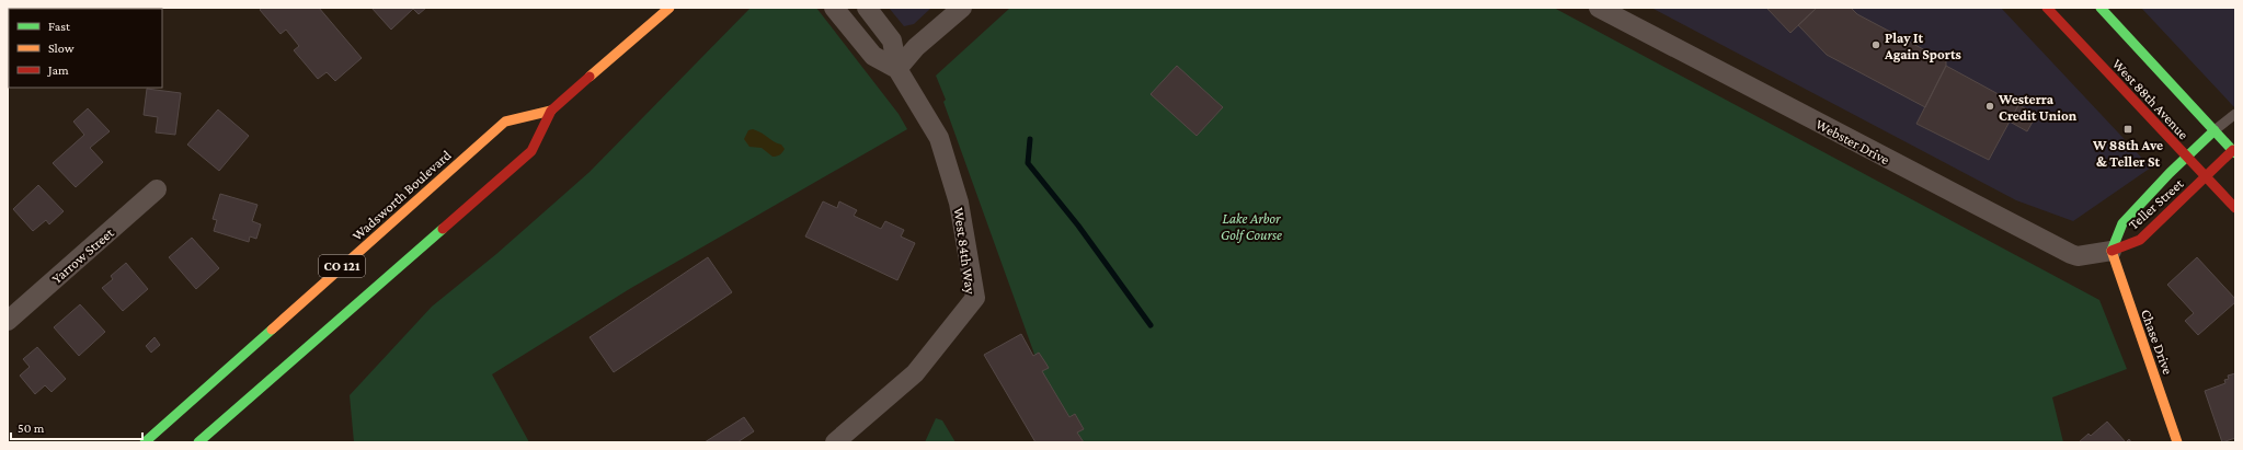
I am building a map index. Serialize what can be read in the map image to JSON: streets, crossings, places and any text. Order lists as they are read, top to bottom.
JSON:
{
  "streets": {
    "main road": [
      "West 88th Avenue",
      "Wadsworth Boulevard",
      "Teller Street",
      "CO 121",
      "Chase Drive"
    ],
    "street": ["Webster Drive", "West 84th Way", "Yarrow Street"]
  },
  "crossings": [
    ["West 88th Avenue", "Teller Street"],
    ["Webster Drive", "Teller Street"],
    ["Webster Drive", "Chase Drive"],
    ["Teller Street", "Chase Drive"]
  ],
  "parks": ["Lake Arbor Golf Course"],
  "places": {
    "other": ["Play It Again Sports", "Westerra Credit Union"],
    "transit": ["W 88th Ave & Teller St"]
  },
  "legend": ["Fast", "Slow", "Jam"],
  "scale_bar": "50 m"
}
